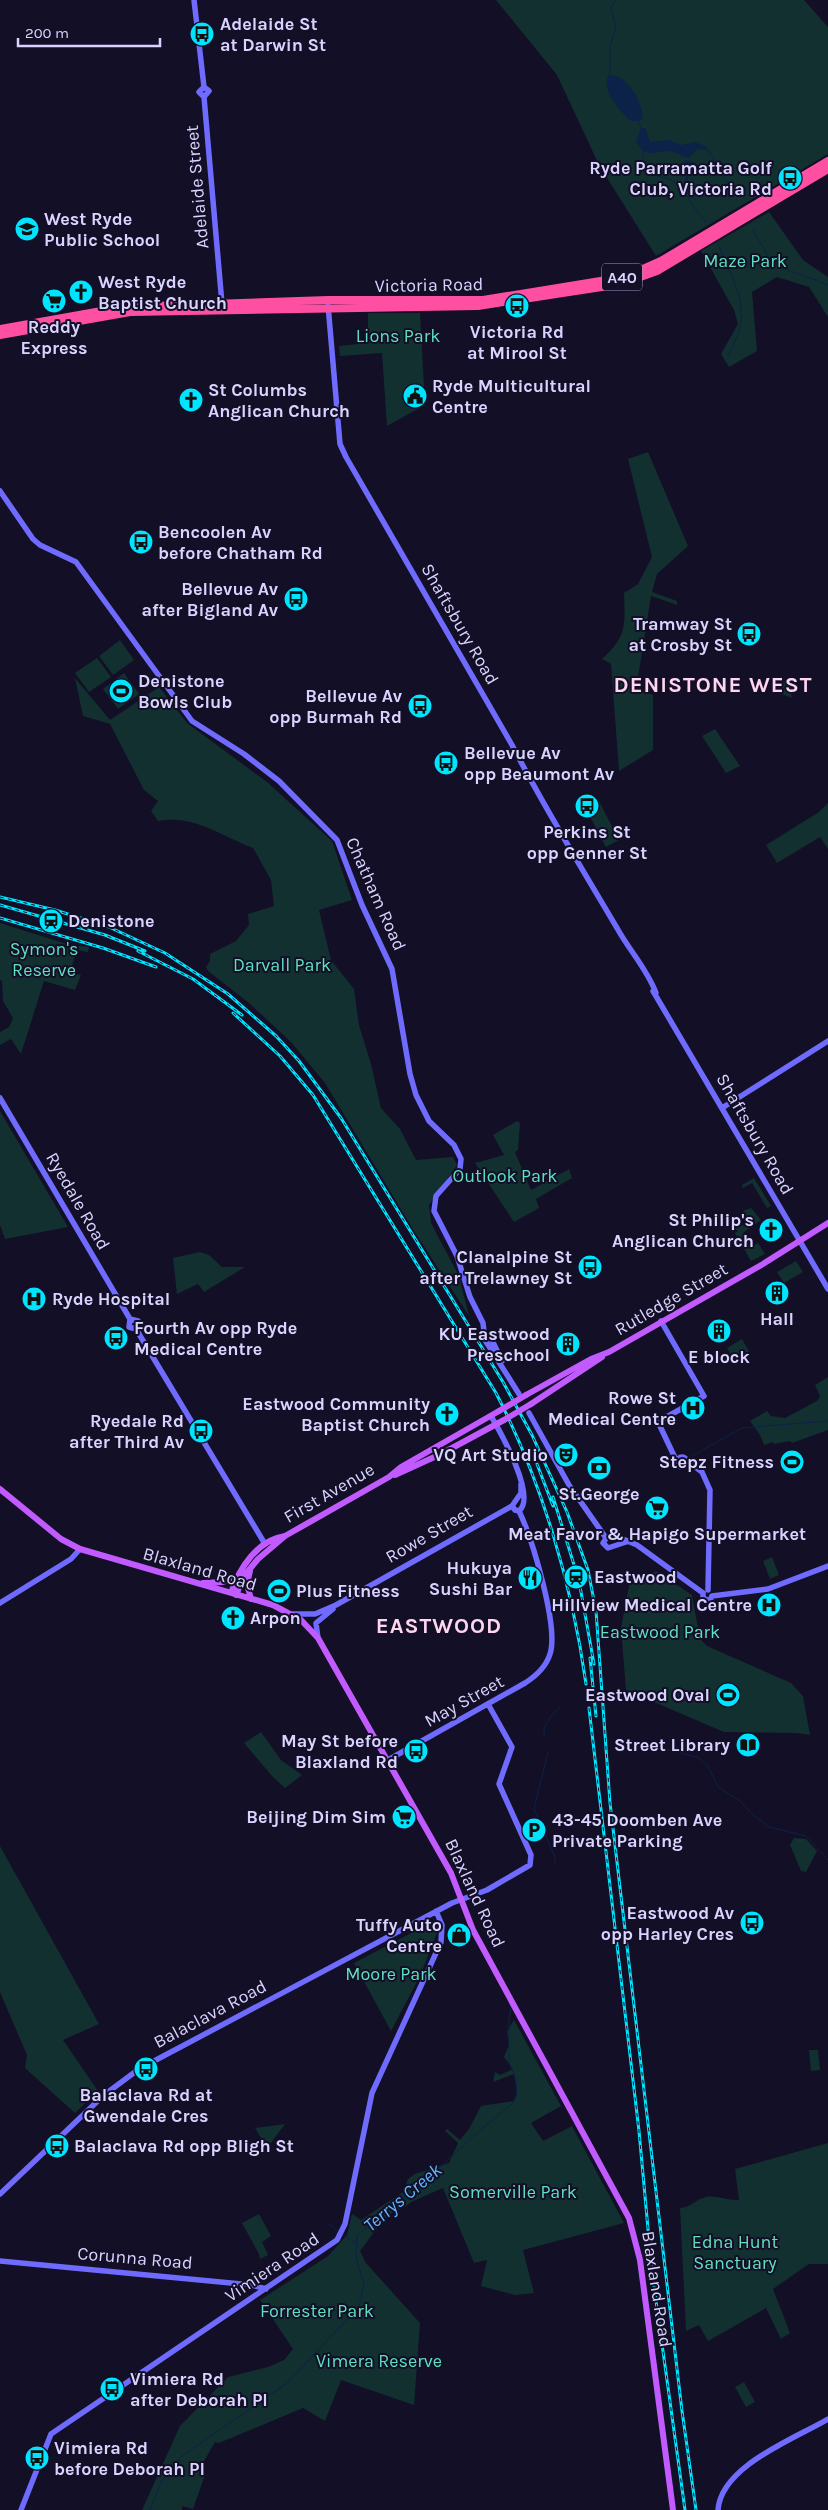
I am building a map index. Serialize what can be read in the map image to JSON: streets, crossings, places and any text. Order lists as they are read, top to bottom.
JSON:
{
  "streets": {
    "highway": ["A40", "Victoria Road"],
    "main road": ["Rutledge Street", "First Avenue", "Blaxland Road"],
    "street": [
      "Adelaide Street",
      "Shaftsbury Road",
      "Chatham Road",
      "Ryedale Road",
      "Rowe Street",
      "May Street",
      "Balaclava Road",
      "Corunna Road",
      "Vimiera Road"
    ]
  },
  "crossings": [
    ["Adelaide Street", "Victoria Road"],
    ["Victoria Road", "Shaftsbury Road"],
    ["Shaftsbury Road", "Rutledge Street"],
    ["Ryedale Road", "First Avenue"],
    ["Rutledge Street", "First Avenue"],
    ["First Avenue", "Blaxland Road"],
    ["Rowe Street", "Blaxland Road"],
    ["Blaxland Road", "May Street"],
    ["Blaxland Road", "Balaclava Road"],
    ["May Street", "Balaclava Road"],
    ["Balaclava Road", "Vimiera Road"],
    ["Corunna Road", "Vimiera Road"]
  ],
  "districts": ["DENISTONE WEST", "EASTWOOD"],
  "water": ["Terrys Creek"],
  "parks": [
    "Maze Park",
    "Lions Park",
    "Symon's Reserve",
    "Darvall Park",
    "Outlook Park",
    "Eastwood Park",
    "Moore Park",
    "Somerville Park",
    "Edna Hunt Sanctuary",
    "Forrester Park",
    "Vimera Reserve"
  ],
  "places": {
    "bus stop": [
      "Adelaide St at Darwin St",
      "Ryde Parramatta Golf Club, Victoria Rd",
      "Victoria Rd at Mirool St",
      "Bencoolen Av before Chatham Rd",
      "Bellevue Av after Bigland Av",
      "Tramway St at Crosby St",
      "Bellevue Av opp Burmah Rd",
      "Bellevue Av opp Beaumont Av",
      "Perkins St opp Genner St",
      "Clanalpine St after Trelawney St",
      "Fourth Av opp Ryde Medical Centre",
      "Ryedale Rd after Third Av",
      "May St before Blaxland Rd",
      "Eastwood Av opp Harley Cres",
      "Balaclava Rd at Gwendale Cres",
      "Balaclava Rd opp Bligh St",
      "Vimiera Rd after Deborah Pl",
      "Vimiera Rd before Deborah Pl"
    ],
    "school or university": ["West Ryde Public School"],
    "church": [
      "West Ryde Baptist Church",
      "St Columbs Anglican Church",
      "St Philip's Anglican Church",
      "Eastwood Community Baptist Church",
      "Arpon"
    ],
    "supermarket": ["Reddy Express", "Meat Favor & Hapigo Supermarket", "Beijing Dim Sim"],
    "public building": ["Ryde Multicultural Centre"],
    "sports": [
      "Denistone Bowls Club",
      "Stepz Fitness",
      "Plus Fitness",
      "Eastwood Oval"
    ],
    "station": ["Denistone", "Eastwood"],
    "building": ["Hall", "E block", "KU Eastwood Preschool"],
    "hospital": ["Ryde Hospital", "Rowe St Medical Centre", "Hillview Medical Centre"],
    "theatre": ["VQ Art Studio"],
    "bank": ["St.George"],
    "restaurant": ["Hukuya Sushi Bar"],
    "library": ["Street Library"],
    "parking": ["43-45 Doomben Ave Private Parking"],
    "shop": ["Tuffy Auto Centre"]
  },
  "scale_bar": "200 m"
}
